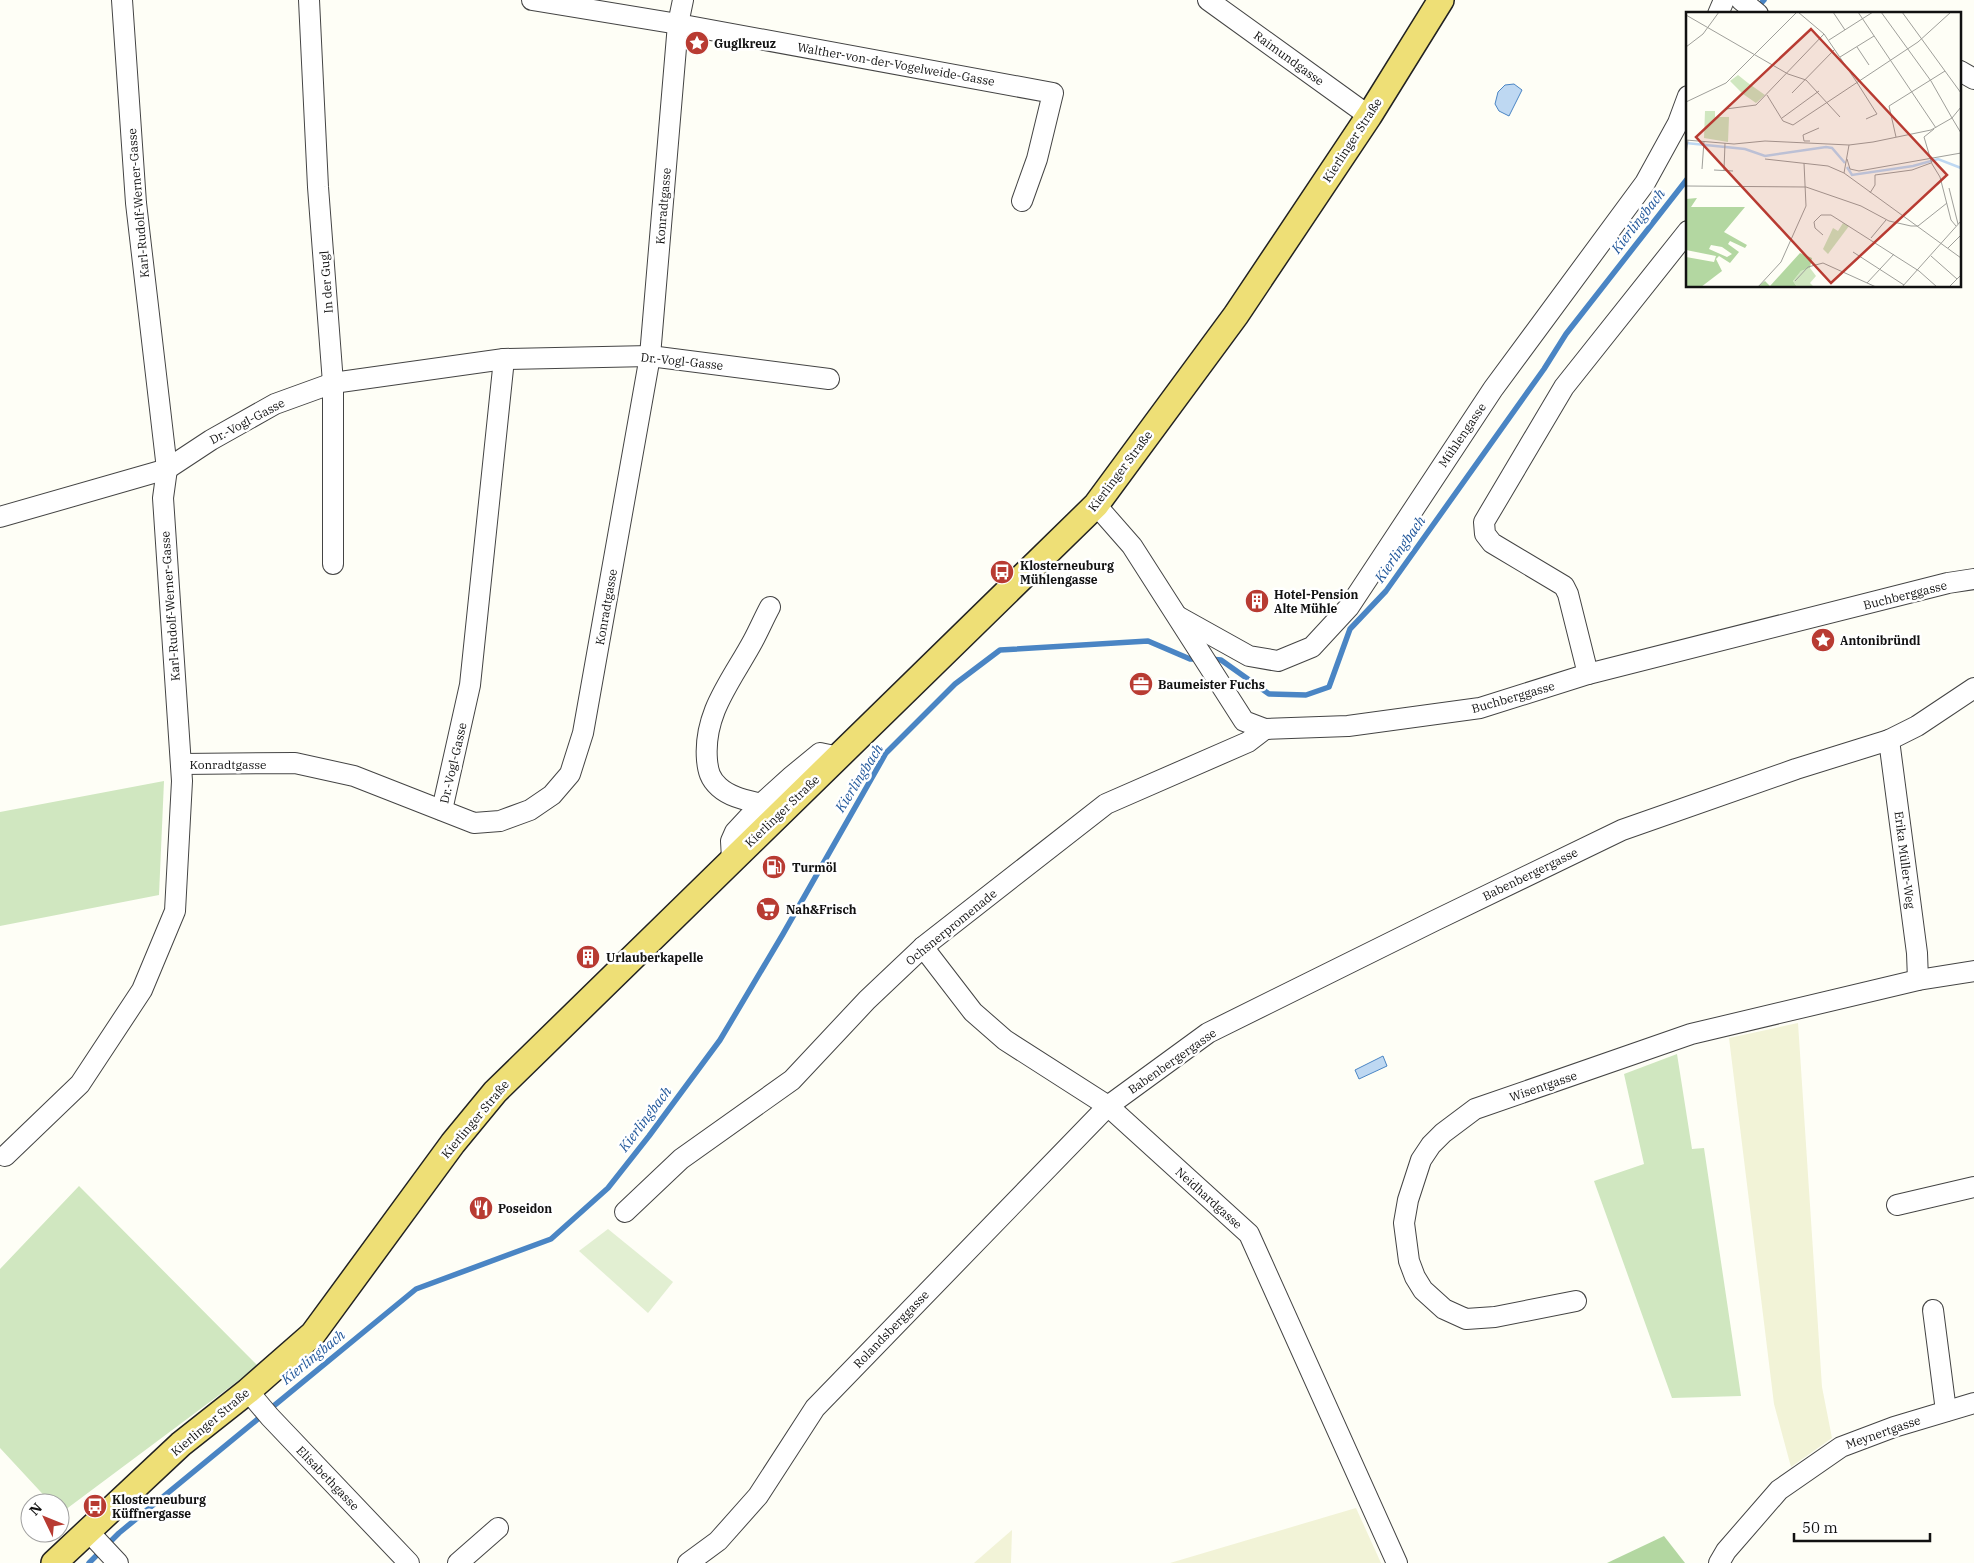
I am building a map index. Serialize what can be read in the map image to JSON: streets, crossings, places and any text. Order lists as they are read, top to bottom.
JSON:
{
  "streets": {
    "main road": ["Kierlinger Straße"],
    "street": [
      "Raimundgasse",
      "Walther-von-der-Vogelweide-Gasse",
      "Karl-Rudolf-Werner-Gasse",
      "Konradtgasse",
      "In der Gugl",
      "Dr.-Vogl-Gasse",
      "Mühlengasse",
      "Buchberggasse",
      "Erika Müller-Weg",
      "Babenbergergasse",
      "Ochsnerpromenade",
      "Wisentgasse",
      "Neidhardgasse",
      "Rolandsberggasse",
      "Meynertgasse",
      "Elisabethgasse"
    ]
  },
  "crossings": [
    ["Raimundgasse", "Kierlinger Straße"],
    ["Walther-von-der-Vogelweide-Gasse", "Konradtgasse"],
    ["Kierlinger Straße", "Buchberggasse"],
    ["Kierlinger Straße", "Elisabethgasse"],
    ["Karl-Rudolf-Werner-Gasse", "Konradtgasse"],
    ["Karl-Rudolf-Werner-Gasse", "Dr.-Vogl-Gasse"],
    ["Konradtgasse", "Dr.-Vogl-Gasse"],
    ["In der Gugl", "Dr.-Vogl-Gasse"],
    ["Mühlengasse", "Buchberggasse"],
    ["Buchberggasse", "Ochsnerpromenade"],
    ["Erika Müller-Weg", "Babenbergergasse"],
    ["Erika Müller-Weg", "Wisentgasse"],
    ["Babenbergergasse", "Neidhardgasse"],
    ["Babenbergergasse", "Rolandsberggasse"],
    ["Ochsnerpromenade", "Neidhardgasse"],
    ["Neidhardgasse", "Rolandsberggasse"]
  ],
  "water": ["Kierlingbach"],
  "places": {
    "place": ["Guglkreuz", "Antonibründl"],
    "bus stop": ["Klosterneuburg Mühlengasse", "Klosterneuburg Küffnergasse"],
    "building": ["Hotel-Pension Alte Mühle", "Urlauberkapelle"],
    "office": ["Baumeister Fuchs"],
    "fuel station": ["Turmöl"],
    "supermarket": ["Nah&Frisch"],
    "restaurant": ["Poseidon"]
  },
  "scale_bar": "50 m",
  "north": "top left"
}
